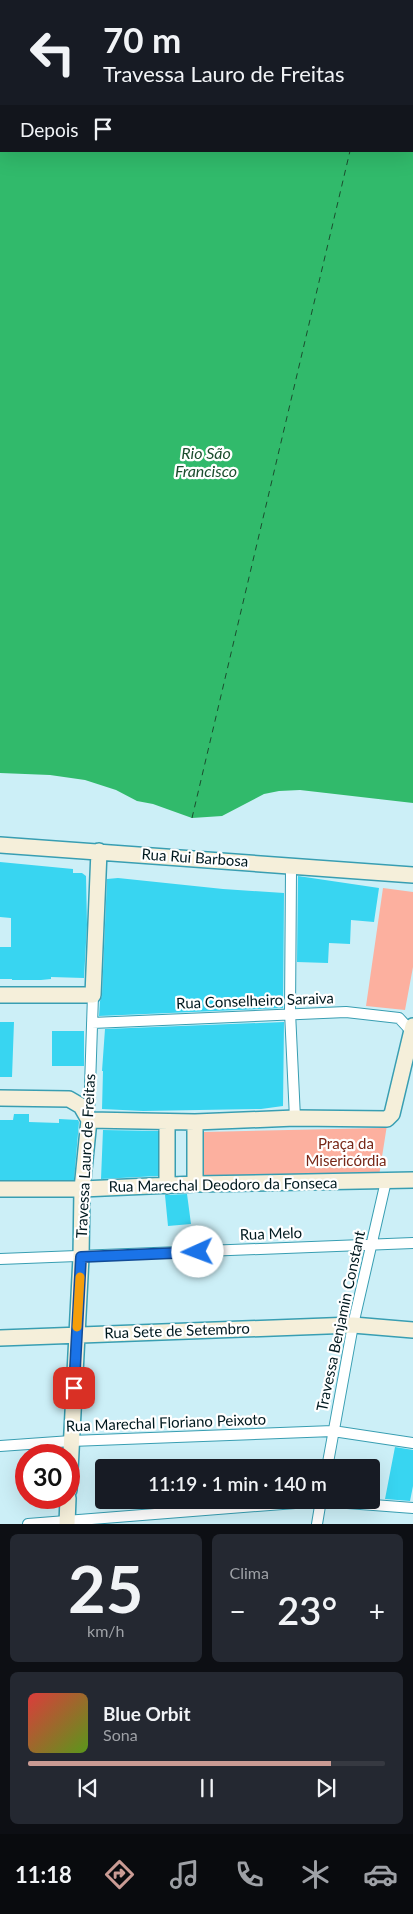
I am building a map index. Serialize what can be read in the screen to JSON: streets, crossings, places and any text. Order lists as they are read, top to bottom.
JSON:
{
  "streets": {
    "street": [
      "Rua Rui Barbosa",
      "Rua Conselheiro Saraiva",
      "Travessa Lauro de Freitas",
      "Rua Marechal Deodoro da Fonseca",
      "Rua Melo",
      "Travessa Benjamin Constant",
      "Rua Sete de Setembro",
      "Rua Marechal Floriano Peixoto"
    ]
  },
  "crossings": [
    ["Rua Rui Barbosa", "Travessa Lauro de Freitas"],
    ["Rua Conselheiro Saraiva", "Travessa Lauro de Freitas"],
    ["Travessa Lauro de Freitas", "Rua Marechal Deodoro da Fonseca"],
    ["Travessa Lauro de Freitas", "Rua Melo"],
    ["Travessa Lauro de Freitas", "Rua Sete de Setembro"],
    ["Travessa Lauro de Freitas", "Rua Marechal Floriano Peixoto"],
    ["Rua Marechal Deodoro da Fonseca", "Travessa Benjamin Constant"],
    ["Rua Melo", "Travessa Benjamin Constant"],
    ["Travessa Benjamin Constant", "Rua Sete de Setembro"],
    ["Travessa Benjamin Constant", "Rua Marechal Floriano Peixoto"]
  ],
  "water": ["Rio São Francisco"],
  "parks": ["Praça da Misericórdia"],
  "page": {
    "turn": ["70 m", "Travessa Lauro de Freitas"],
    "then": "Depois",
    "limit": "30",
    "trip": "11:19 · 1 min · 140 m",
    "tile": [
      ["25", "km/h"],
      "Clima"
    ],
    "heat": ["−", "23°", "+"],
    "song": ["Blue Orbit", "Sona"],
    "tabs": "11:18"
  }
}
